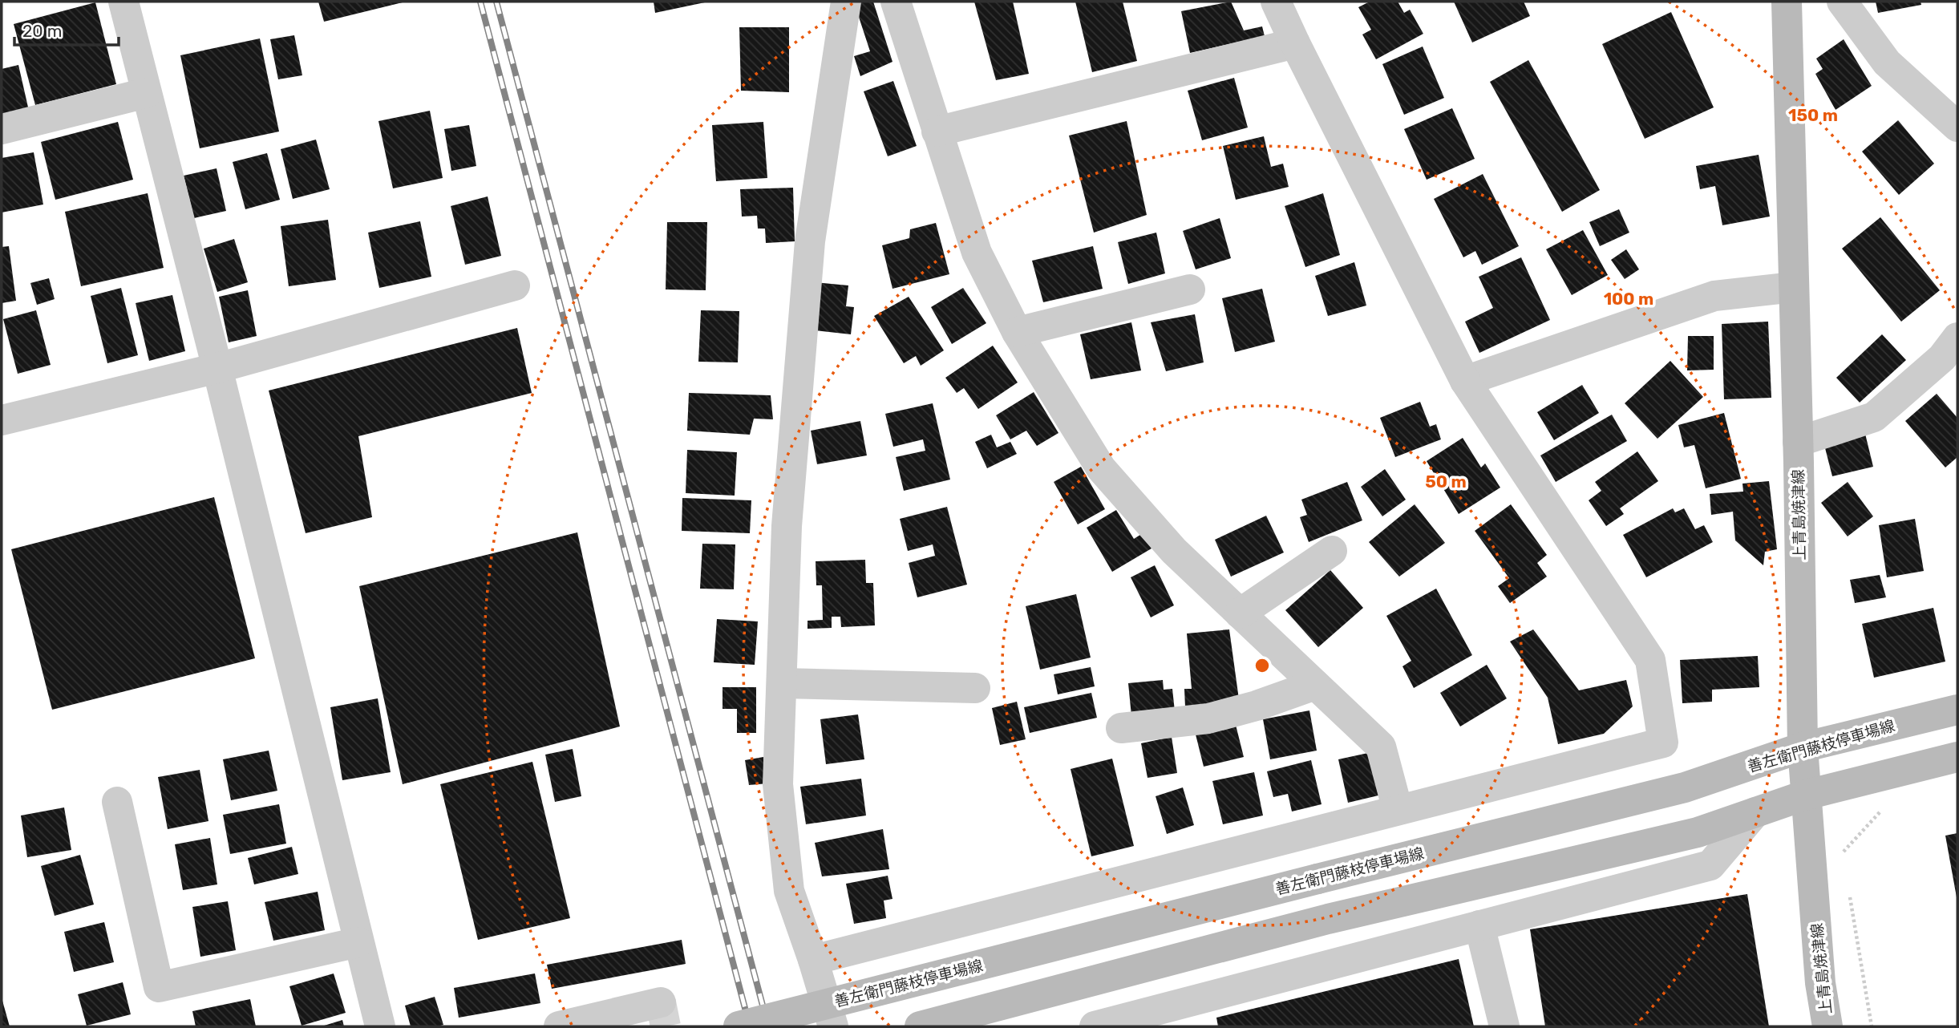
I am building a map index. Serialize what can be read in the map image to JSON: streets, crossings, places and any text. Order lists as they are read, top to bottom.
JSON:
{
  "streets": {
    "main road": ["上青島焼津線", "善左衛門藤枝停車場線"]
  },
  "crossings": [
    ["上青島焼津線", "善左衛門藤枝停車場線"]
  ],
  "scale_bar": "20 m",
  "rings": ["150 m", "100 m", "50 m"]
}
